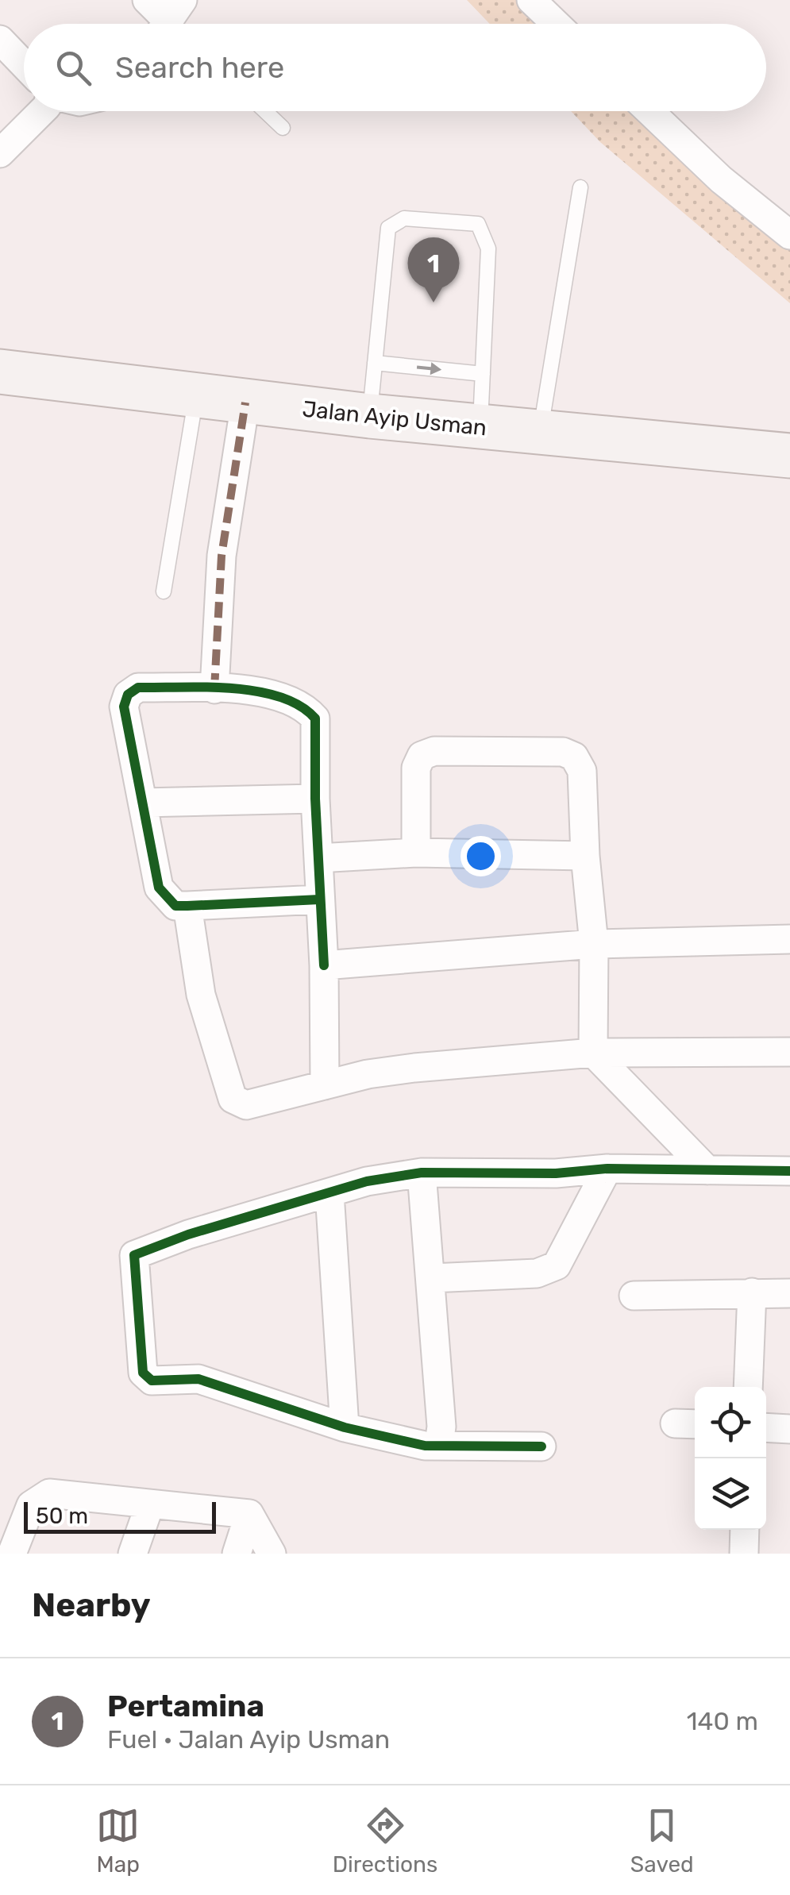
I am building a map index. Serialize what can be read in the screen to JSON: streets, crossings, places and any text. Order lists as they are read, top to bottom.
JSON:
{
  "streets": {
    "main road": ["Jalan Ayip Usman"]
  },
  "scale_bar": "50 m",
  "page": {
    "search": "Search here",
    "pins": "1",
    "scale": "50 m",
    "heading": "Nearby",
    "list": [
      {
        "mark": "1",
        "name": "Pertamina",
        "note": "Fuel · Jalan Ayip Usman",
        "value": "140 m"
      }
    ],
    "nav": ["Map", "Directions", "Saved"]
  }
}
